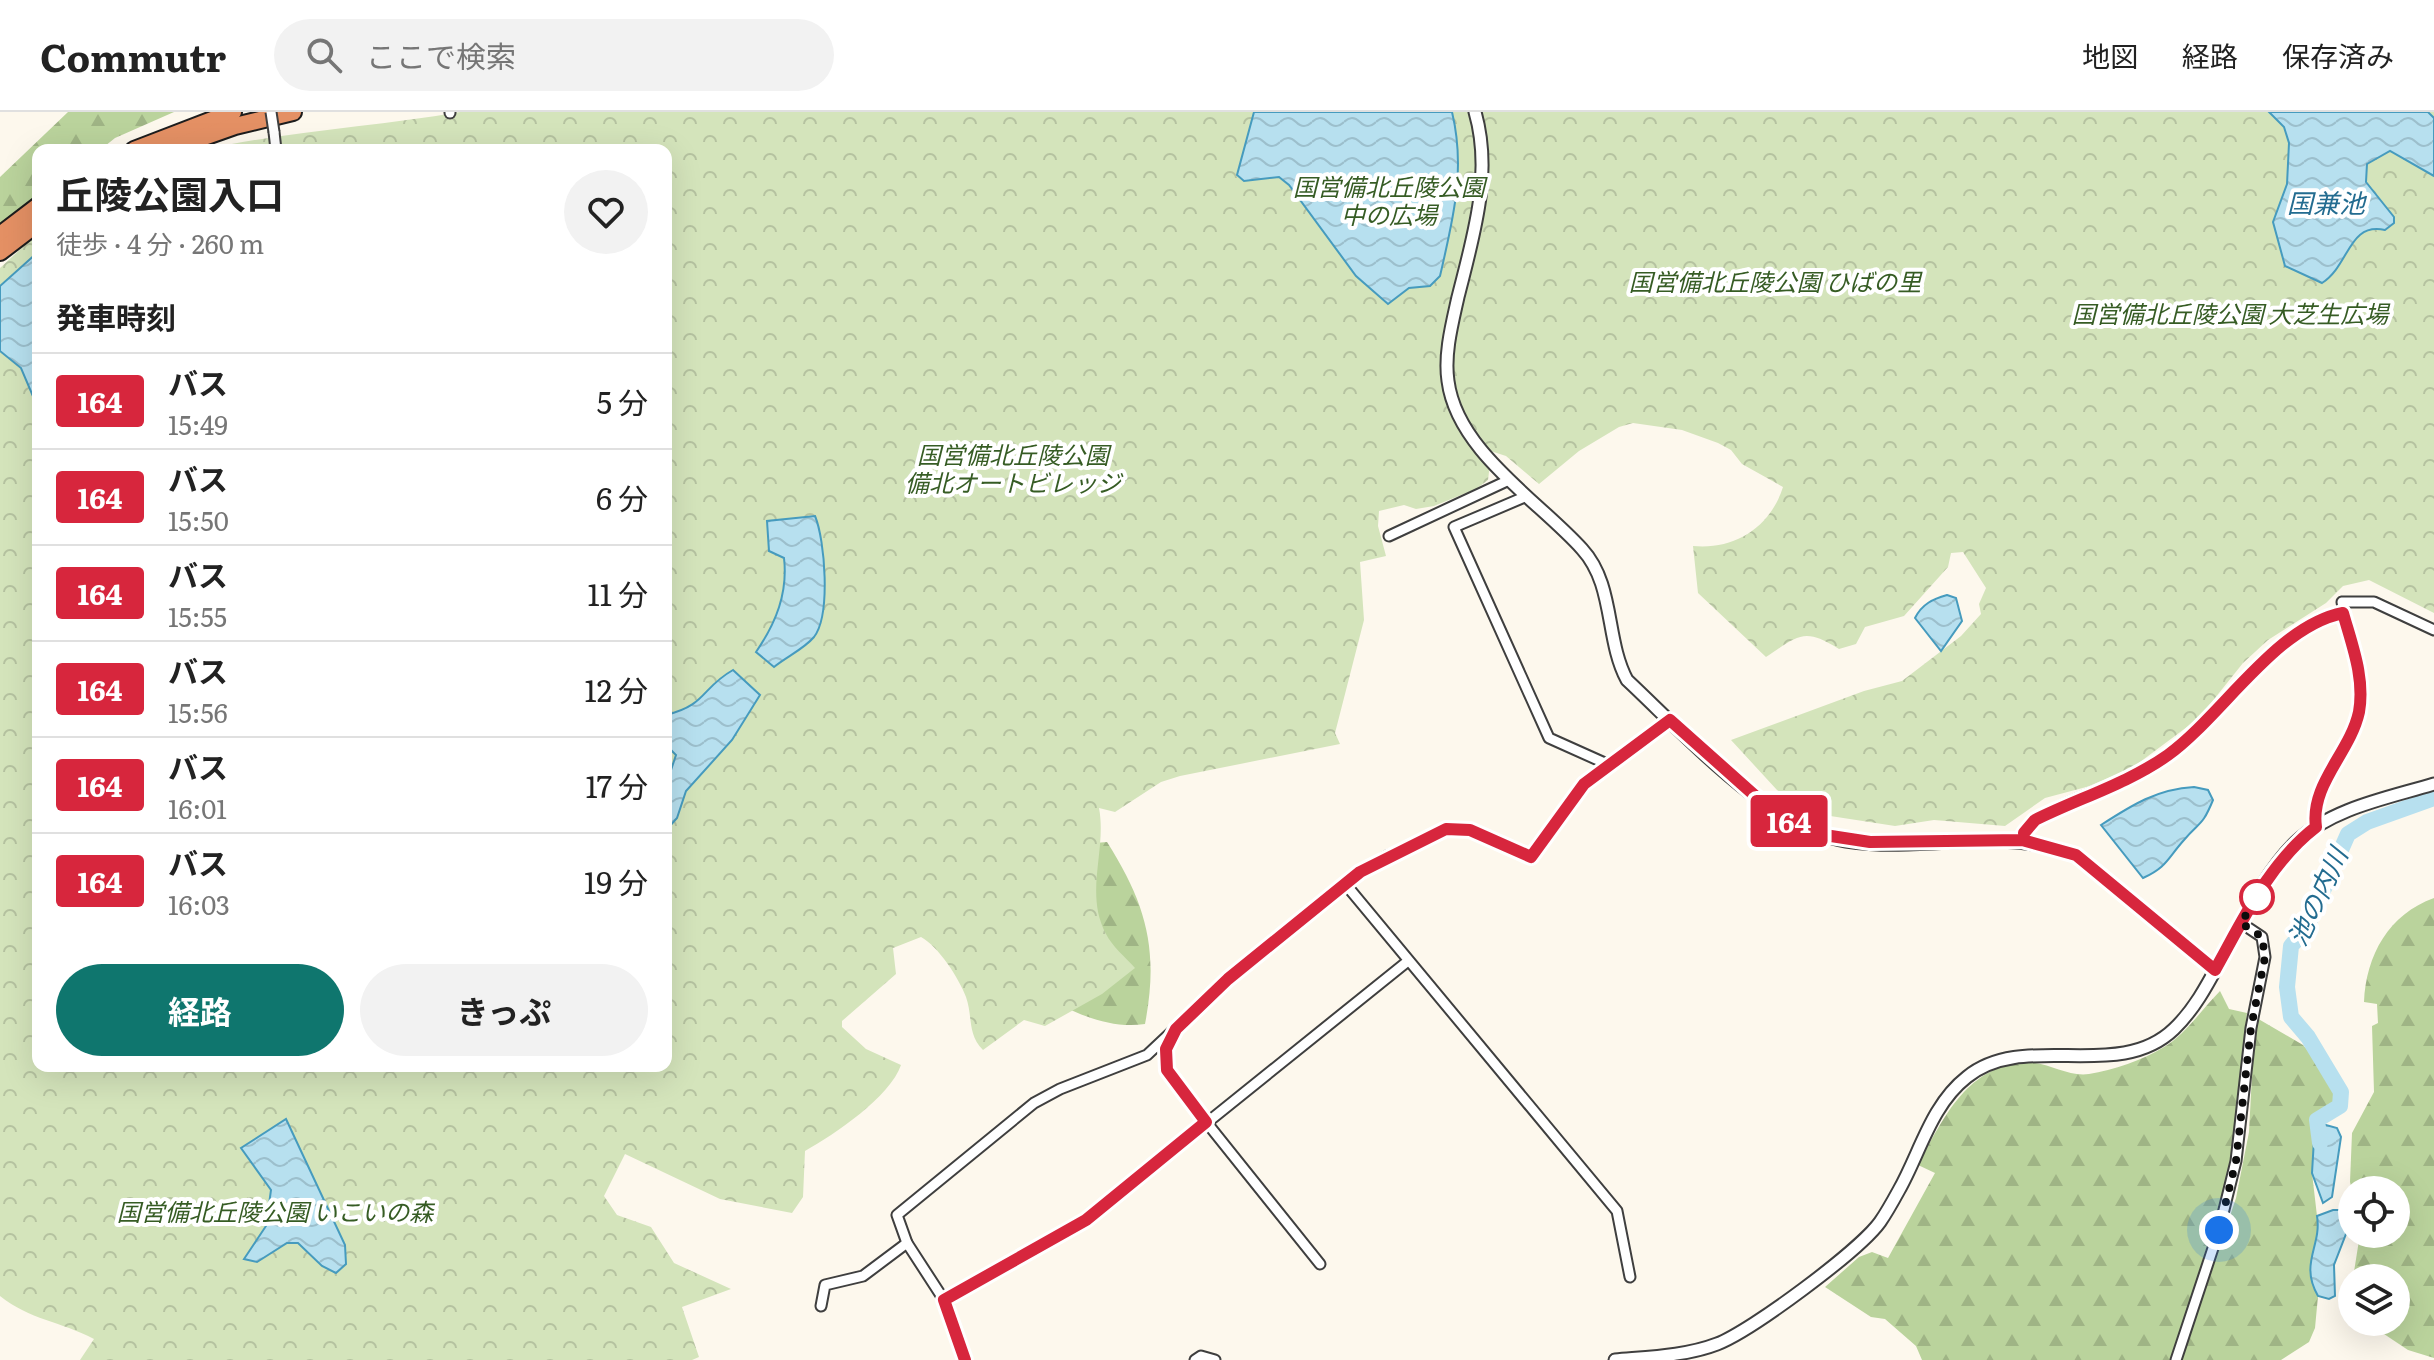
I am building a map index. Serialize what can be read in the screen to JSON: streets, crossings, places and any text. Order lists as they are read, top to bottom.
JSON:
{
  "water": ["国兼池", "池の内川"],
  "parks": [
    "国営備北丘陵公園 中の広場",
    "国営備北丘陵公園 ひばの里",
    "国営備北丘陵公園 大芝生広場",
    "国営備北丘陵公園 備北オートビレッジ",
    "国営備北丘陵公園 いこいの森"
  ],
  "lines": ["bus line 164"],
  "page": {
    "header": "Commutr",
    "search": "ここで検索",
    "nav": ["地図", "経路", "保存済み"],
    "on_map": "164",
    "heading": [
      ["丘陵公園入口", "徒歩 · 4 分 · 260 m"],
      "発車時刻"
    ],
    "list": [
      {
        "mark": "164",
        "name": "バス",
        "note": "15:49",
        "value": "5 分"
      },
      {
        "mark": "164",
        "name": "バス",
        "note": "15:50",
        "value": "6 分"
      },
      {
        "mark": "164",
        "name": "バス",
        "note": "15:55",
        "value": "11 分"
      },
      {
        "mark": "164",
        "name": "バス",
        "note": "15:56",
        "value": "12 分"
      },
      {
        "mark": "164",
        "name": "バス",
        "note": "16:01",
        "value": "17 分"
      },
      {
        "mark": "164",
        "name": "バス",
        "note": "16:03",
        "value": "19 分"
      }
    ],
    "buttons": ["経路", "きっぷ"]
  }
}
